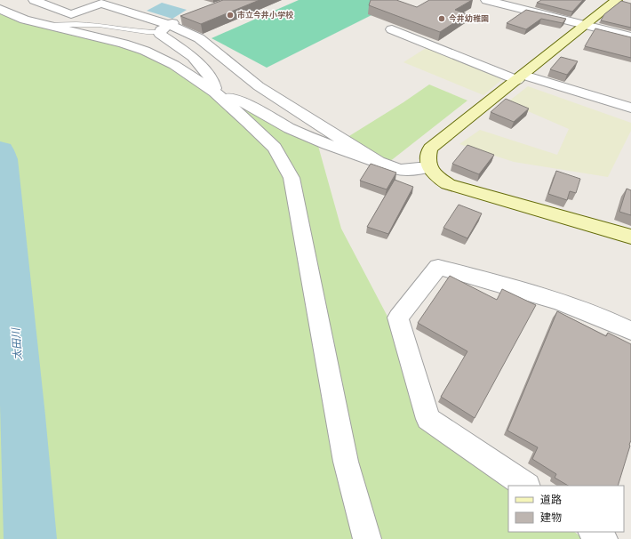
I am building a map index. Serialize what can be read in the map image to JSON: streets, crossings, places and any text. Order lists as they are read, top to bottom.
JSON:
{
  "water": ["太田川"],
  "places": ["市立今井小学校", "今井幼稚園"],
  "legend": ["道路", "建物"]
}
